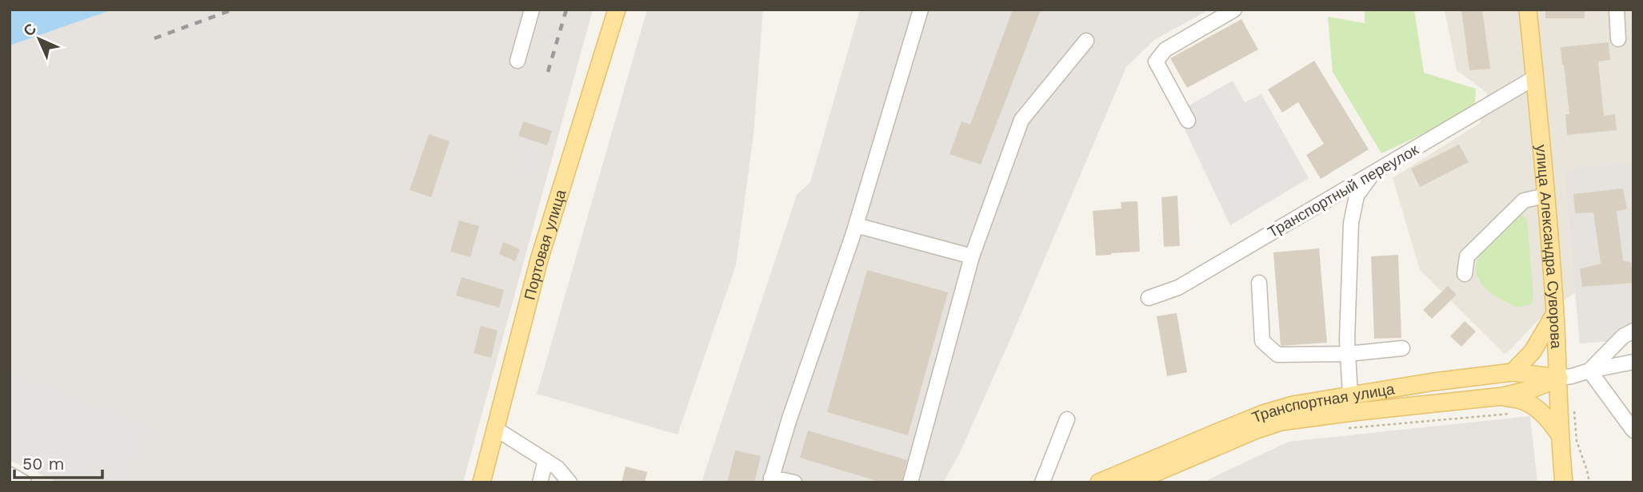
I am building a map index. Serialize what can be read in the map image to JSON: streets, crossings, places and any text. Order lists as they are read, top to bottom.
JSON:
{
  "streets": {
    "main road": ["Портовая улица", "улица Александра Суворова", "Транспортная улица"],
    "street": ["Транспортный переулок"]
  },
  "crossings": [
    ["Транспортный переулок", "улица Александра Суворова"],
    ["улица Александра Суворова", "Транспортная улица"]
  ],
  "scale_bar": "50 m",
  "north": "top left"
}
